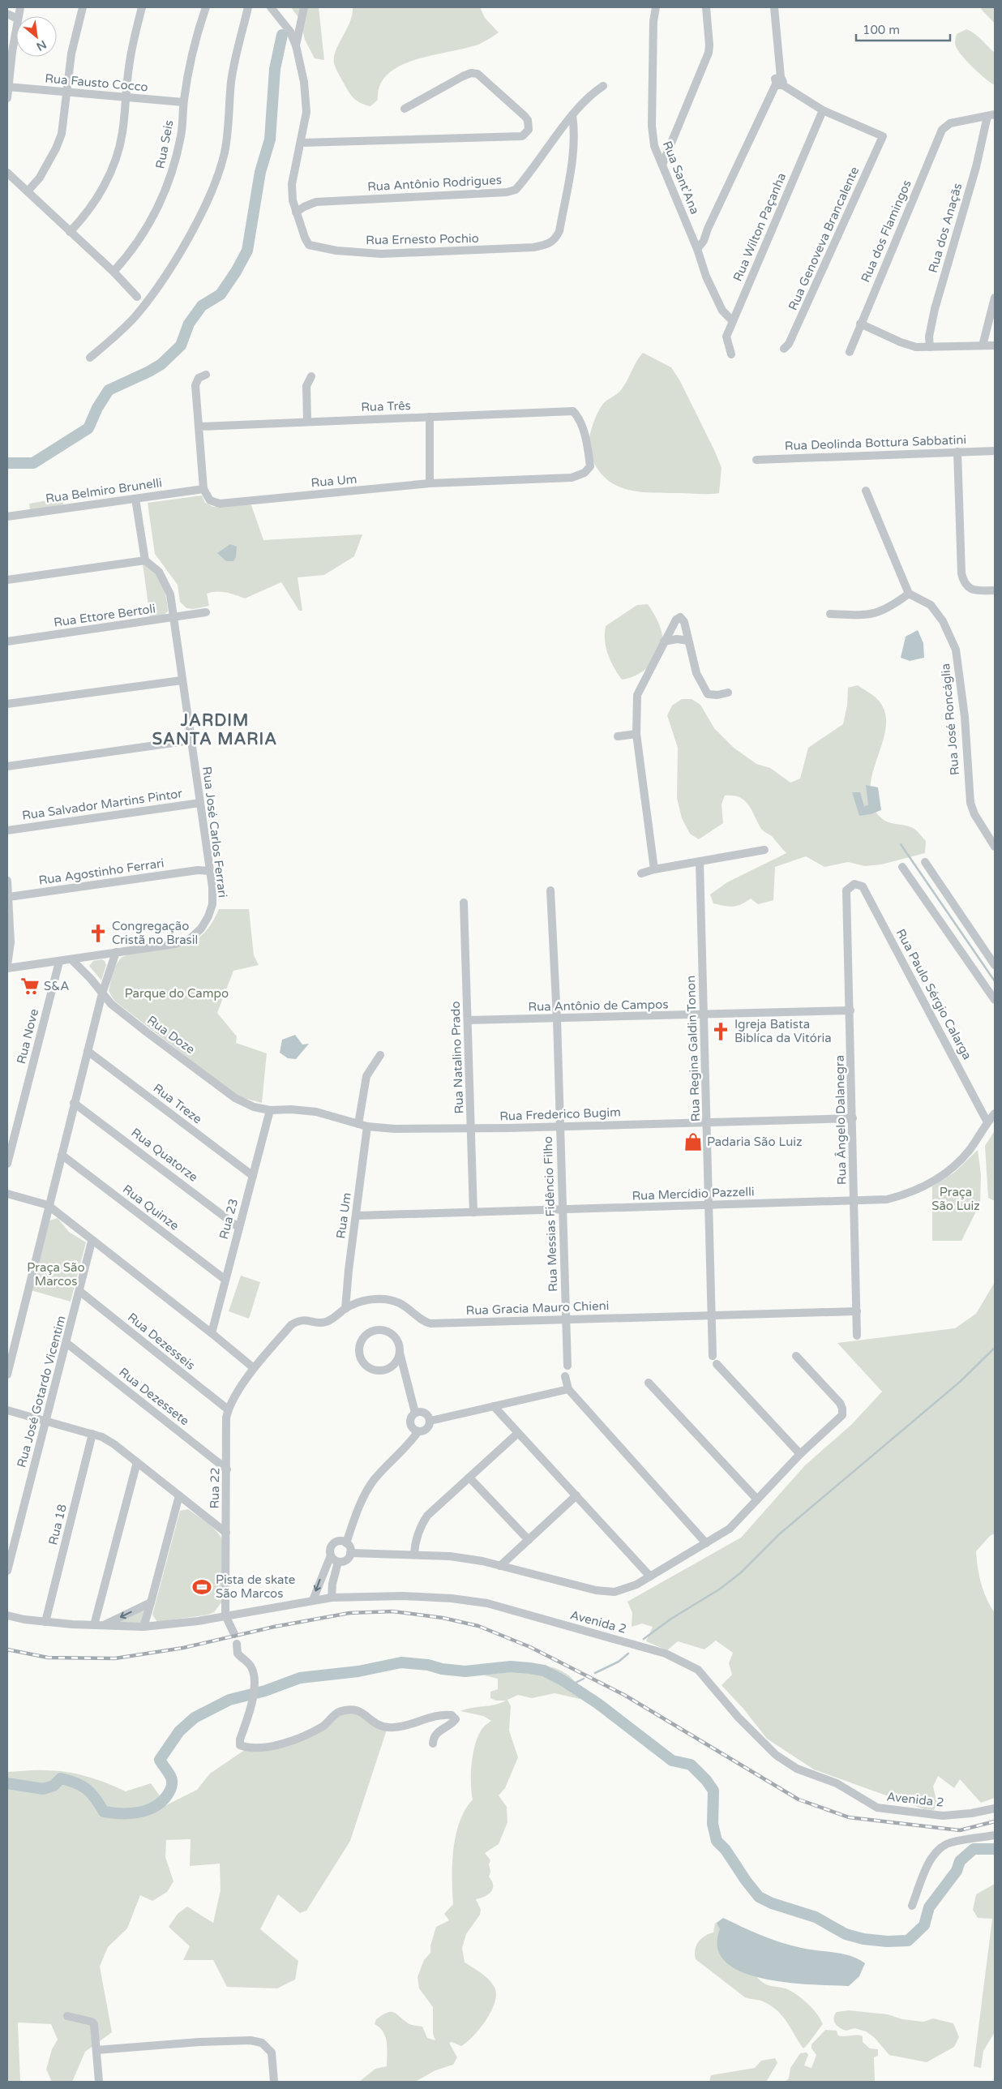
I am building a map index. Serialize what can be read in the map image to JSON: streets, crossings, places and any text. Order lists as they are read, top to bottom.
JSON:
{
  "streets": {
    "street": [
      "Rua Fausto Cocco",
      "Rua Seis",
      "Rua Sant’Ana",
      "Rua Antônio Rodrigues",
      "Rua Wilton Paçanha",
      "Rua dos Anaçãs",
      "Rua dos Flamingos",
      "Rua Genoveva Brancalente",
      "Rua Ernesto Pochio",
      "Rua Três",
      "Rua Deolinda Bottura Sabbatini",
      "Rua Um",
      "Rua Belmiro Brunelli",
      "Rua Ettore Bertoli",
      "Rua José Roncáglia",
      "Rua Salvador Martins Pintor",
      "Rua José Carlos Ferrari",
      "Rua Agostinho Ferrari",
      "Rua Paulo Sérgio Calarga",
      "Rua Antônio de Campos",
      "Rua Doze",
      "Rua Nove",
      "Rua Regina Galdin Tonon",
      "Rua Natalino Prado",
      "Rua Treze",
      "Rua Frederico Bugim",
      "Rua Ângelo Dalanegra",
      "Rua Quatorze",
      "Rua Mercídio Pazzelli",
      "Rua Quinze",
      "Rua Messias Fidêncio Filho",
      "Rua 23",
      "Rua Gracia Mauro Chieni",
      "Rua Dezesseis",
      "Rua José Gotardo Vicentim",
      "Rua Dezessete",
      "Rua 22",
      "Rua 18",
      "Avenida 2"
    ]
  },
  "crossings": [
    ["Rua Fausto Cocco", "Rua Seis"],
    ["Rua Sant’Ana", "Rua Wilton Paçanha"],
    ["Rua Antônio Rodrigues", "Rua Ernesto Pochio"],
    ["Rua Wilton Paçanha", "Rua Genoveva Brancalente"],
    ["Rua dos Anaçãs", "Rua dos Flamingos"],
    ["Rua Três", "Rua Um"],
    ["Rua Um", "Rua Belmiro Brunelli"],
    ["Rua Um", "Rua Frederico Bugim"],
    ["Rua Um", "Rua Mercídio Pazzelli"],
    ["Rua Um", "Rua Gracia Mauro Chieni"],
    ["Rua Ettore Bertoli", "Rua José Carlos Ferrari"],
    ["Rua Salvador Martins Pintor", "Rua José Carlos Ferrari"],
    ["Rua José Carlos Ferrari", "Rua Agostinho Ferrari"],
    ["Rua José Carlos Ferrari", "Rua Doze"],
    ["Rua José Carlos Ferrari", "Rua Nove"],
    ["Rua Paulo Sérgio Calarga", "Rua Ângelo Dalanegra"],
    ["Rua Paulo Sérgio Calarga", "Rua Mercídio Pazzelli"],
    ["Rua Antônio de Campos", "Rua Regina Galdin Tonon"],
    ["Rua Antônio de Campos", "Rua Natalino Prado"],
    ["Rua Antônio de Campos", "Rua Ângelo Dalanegra"],
    ["Rua Antônio de Campos", "Rua Messias Fidêncio Filho"],
    ["Rua Doze", "Rua Frederico Bugim"],
    ["Rua Doze", "Rua 23"],
    ["Rua Regina Galdin Tonon", "Rua Frederico Bugim"],
    ["Rua Regina Galdin Tonon", "Rua Mercídio Pazzelli"],
    ["Rua Regina Galdin Tonon", "Rua Gracia Mauro Chieni"],
    ["Rua Natalino Prado", "Rua Frederico Bugim"],
    ["Rua Natalino Prado", "Rua Mercídio Pazzelli"],
    ["Rua Treze", "Rua 23"],
    ["Rua Frederico Bugim", "Rua Ângelo Dalanegra"],
    ["Rua Frederico Bugim", "Rua Messias Fidêncio Filho"],
    ["Rua Frederico Bugim", "Rua 23"],
    ["Rua Ângelo Dalanegra", "Rua Mercídio Pazzelli"],
    ["Rua Ângelo Dalanegra", "Rua Gracia Mauro Chieni"],
    ["Rua Quatorze", "Rua 23"],
    ["Rua Mercídio Pazzelli", "Rua Messias Fidêncio Filho"],
    ["Rua Quinze", "Rua 23"],
    ["Rua Messias Fidêncio Filho", "Rua Gracia Mauro Chieni"],
    ["Rua Gracia Mauro Chieni", "Rua 22"],
    ["Rua Dezesseis", "Rua José Gotardo Vicentim"],
    ["Rua Dezesseis", "Rua 22"],
    ["Rua José Gotardo Vicentim", "Rua Dezessete"],
    ["Rua Dezessete", "Rua 22"],
    ["Rua 22", "Avenida 2"],
    ["Rua 18", "Avenida 2"]
  ],
  "districts": ["JARDIM SANTA MARIA"],
  "parks": ["Parque do Campo", "Praça São Luiz", "Praça São Marcos"],
  "places": {
    "church": ["Congregação Cristã no Brasil", "Igreja Batista Biblíca da Vitória"],
    "supermarket": ["S&A"],
    "shop": ["Padaria São Luiz"],
    "sports": ["Pista de skate São Marcos"]
  },
  "scale_bar": "100 m",
  "north": "bottom right"
}
